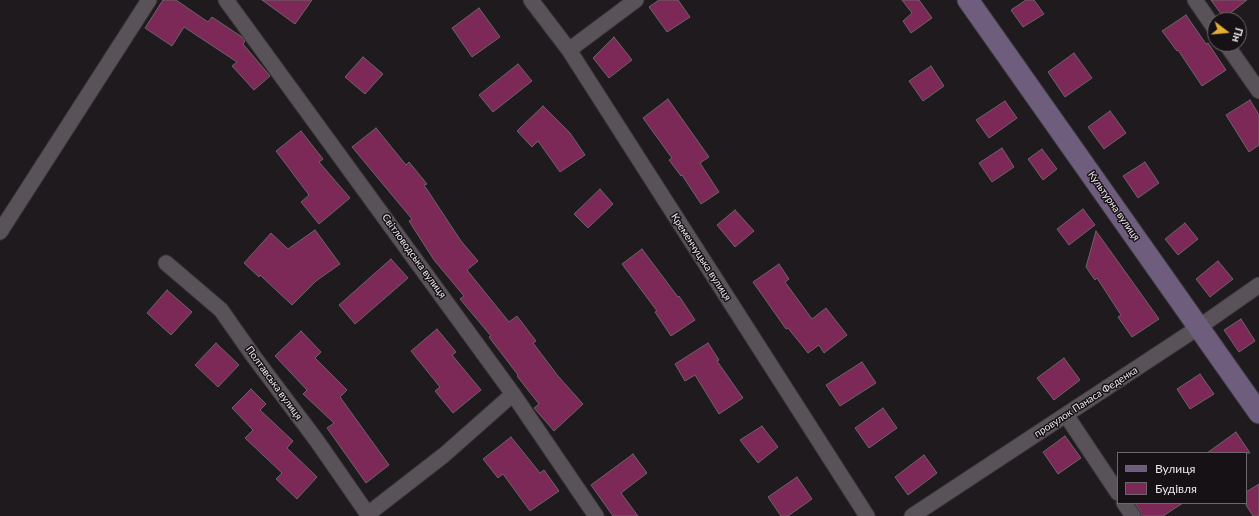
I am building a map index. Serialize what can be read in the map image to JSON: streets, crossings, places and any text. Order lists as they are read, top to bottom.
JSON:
{
  "streets": {
    "street": [
      "Культурна вулиця",
      "Світловодська вулиця",
      "Кременчуцька вулиця",
      "Полтавська вулиця",
      "провулок Панаса Феденка"
    ]
  },
  "crossings": [
    ["Культурна вулиця", "провулок Панаса Феденка"]
  ],
  "legend": ["Вулиця", "Будівля"],
  "north": "right"
}
